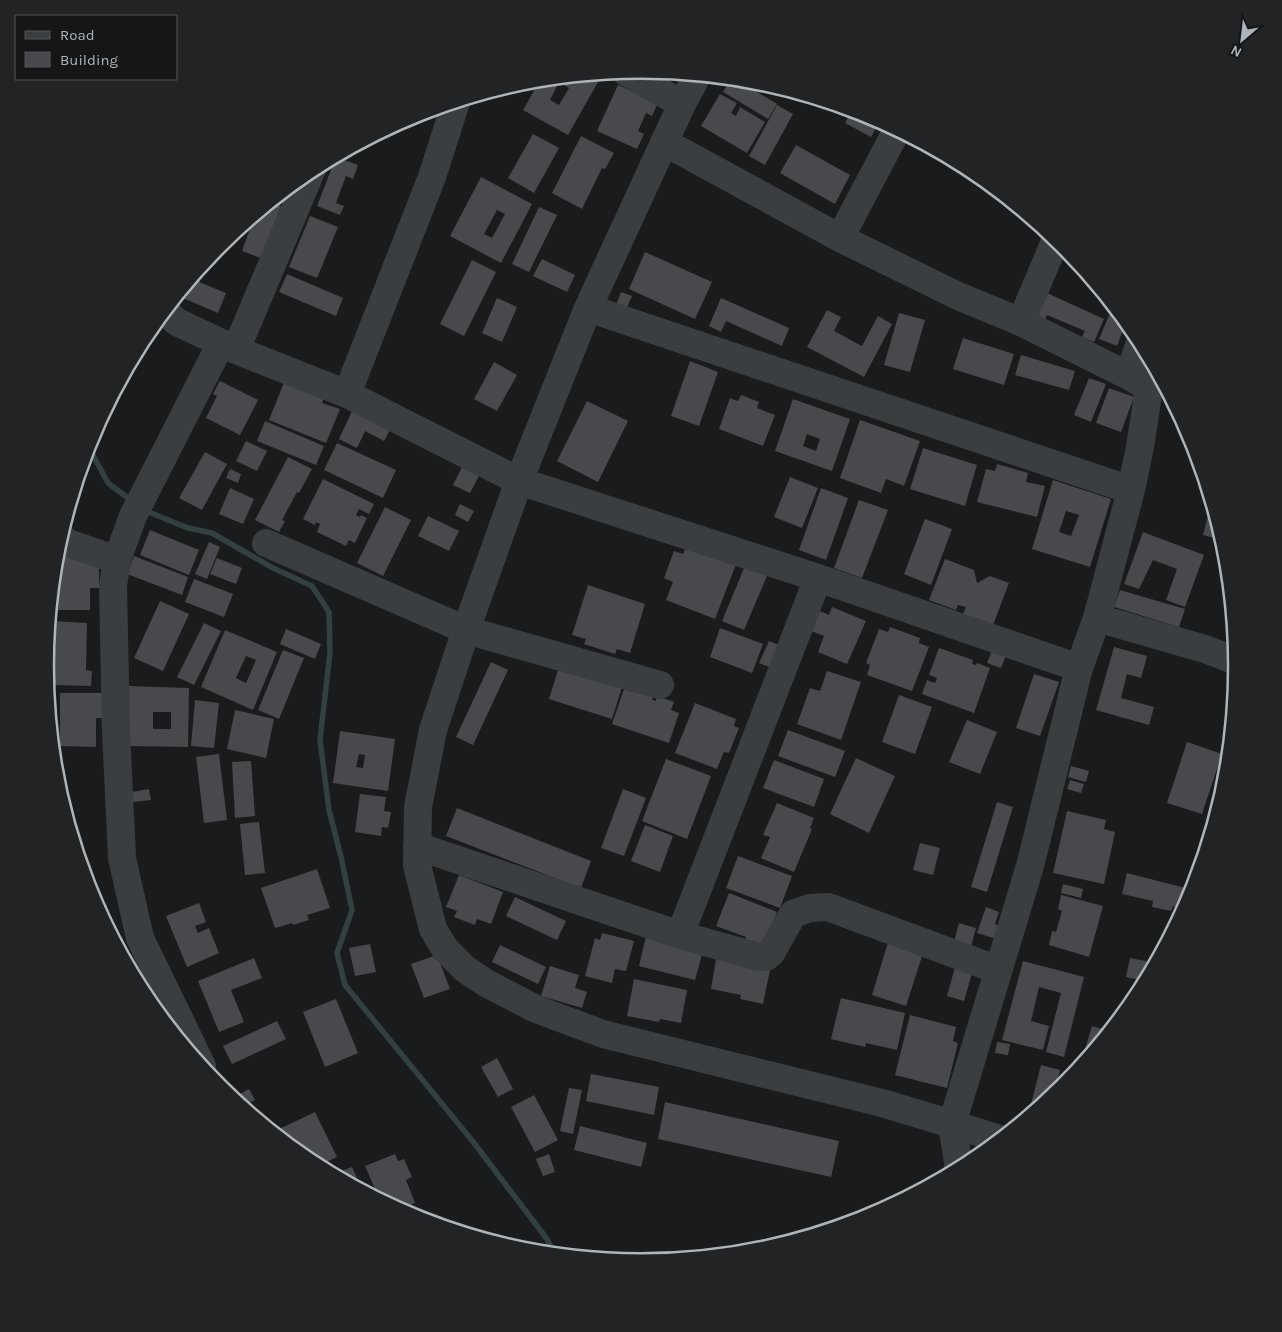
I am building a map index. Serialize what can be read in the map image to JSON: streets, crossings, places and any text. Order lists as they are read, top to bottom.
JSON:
{
  "legend": ["Road", "Building"],
  "north": "bottom left"
}
